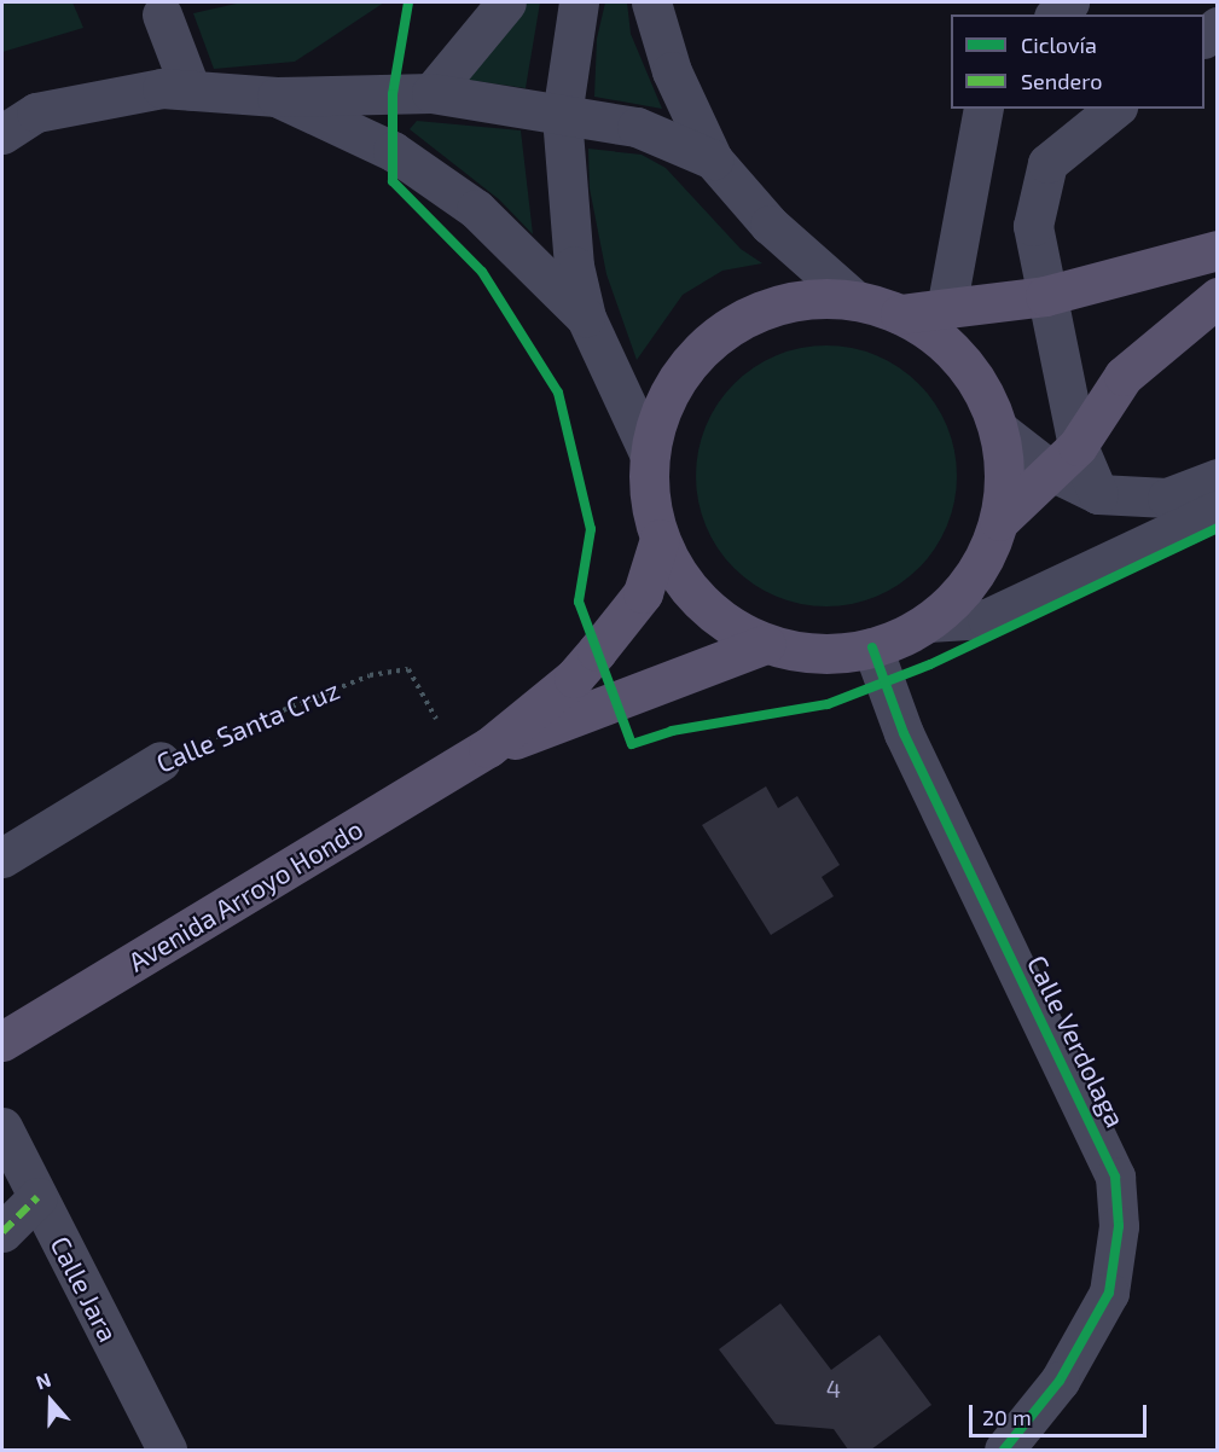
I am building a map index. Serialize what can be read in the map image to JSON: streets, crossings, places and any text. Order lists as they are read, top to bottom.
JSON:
{
  "streets": {
    "main road": ["Avenida Arroyo Hondo"],
    "street": ["Calle Santa Cruz", "Calle Verdolaga", "Calle Jara"]
  },
  "crossings": [
    ["Calle Santa Cruz", "Avenida Arroyo Hondo"]
  ],
  "house_numbers": ["4"],
  "legend": ["Ciclovía", "Sendero"],
  "scale_bar": "20 m",
  "north": "top"
}
